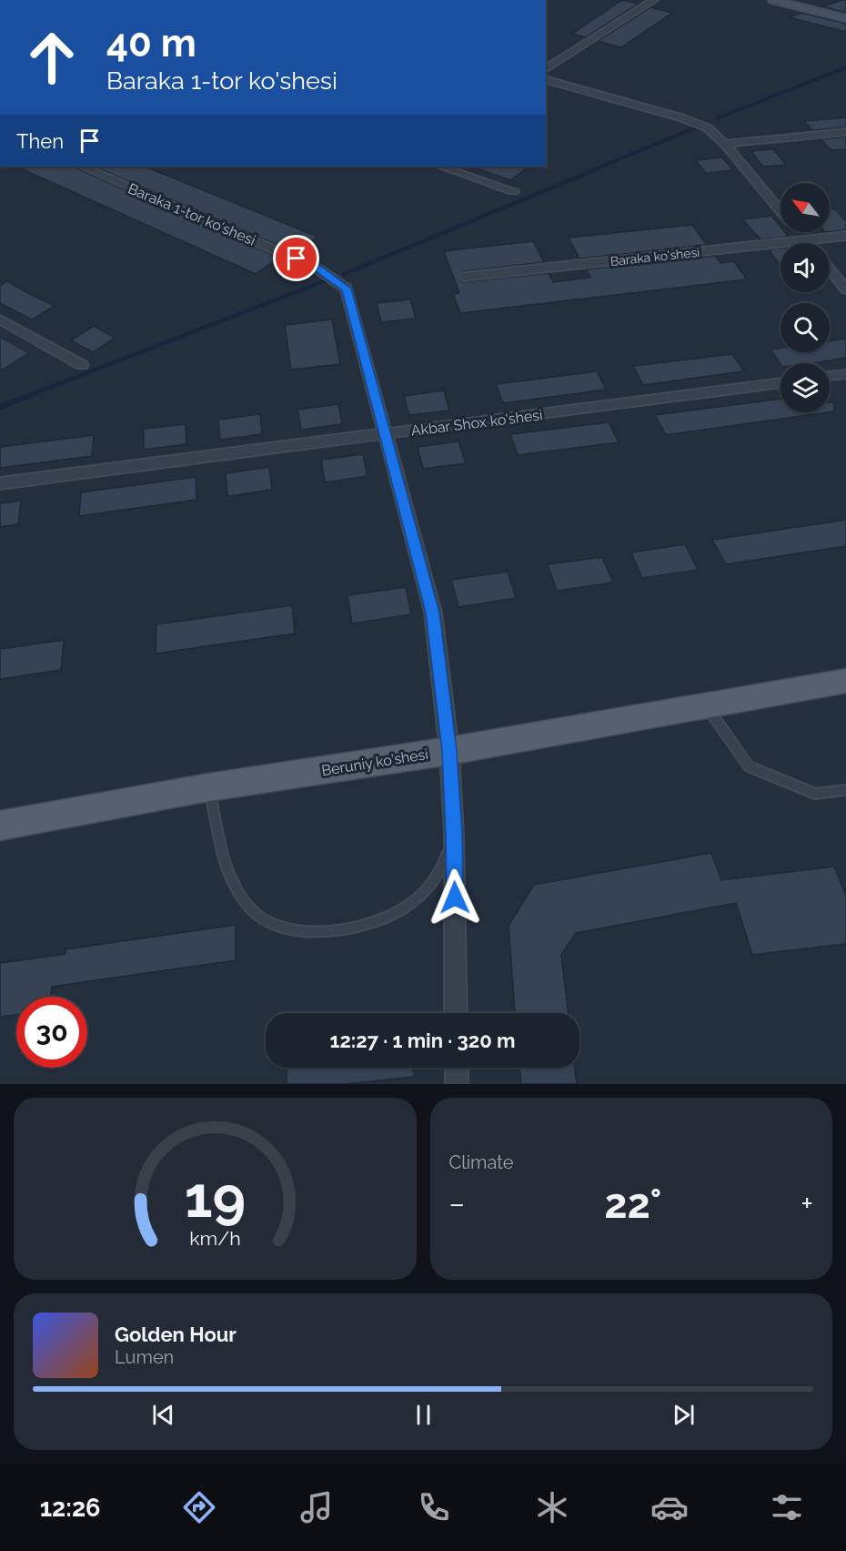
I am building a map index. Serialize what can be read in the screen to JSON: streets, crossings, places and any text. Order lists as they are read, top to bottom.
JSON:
{
  "streets": {
    "main road": ["Beruniy ko'shesi"],
    "street": ["Baraka 1-tor ko'shesi", "Baraka ko'shesi", "Akbar Shox ko'shesi"]
  },
  "crossings": [
    ["Baraka 1-tor ko'shesi", "Akbar Shox ko'shesi"],
    ["Baraka 1-tor ko'shesi", "Beruniy ko'shesi"]
  ],
  "north": "top left",
  "page": {
    "turn": ["40 m", "Baraka 1-tor ko'shesi"],
    "then": "Then",
    "limit": "30",
    "trip": "12:27 · 1 min · 320 m",
    "tile": "Climate",
    "heat": ["−", "22°", "+"],
    "song": ["Golden Hour", "Lumen"],
    "tabs": "12:26",
    "gauge": ["19", "km/h"]
  }
}
